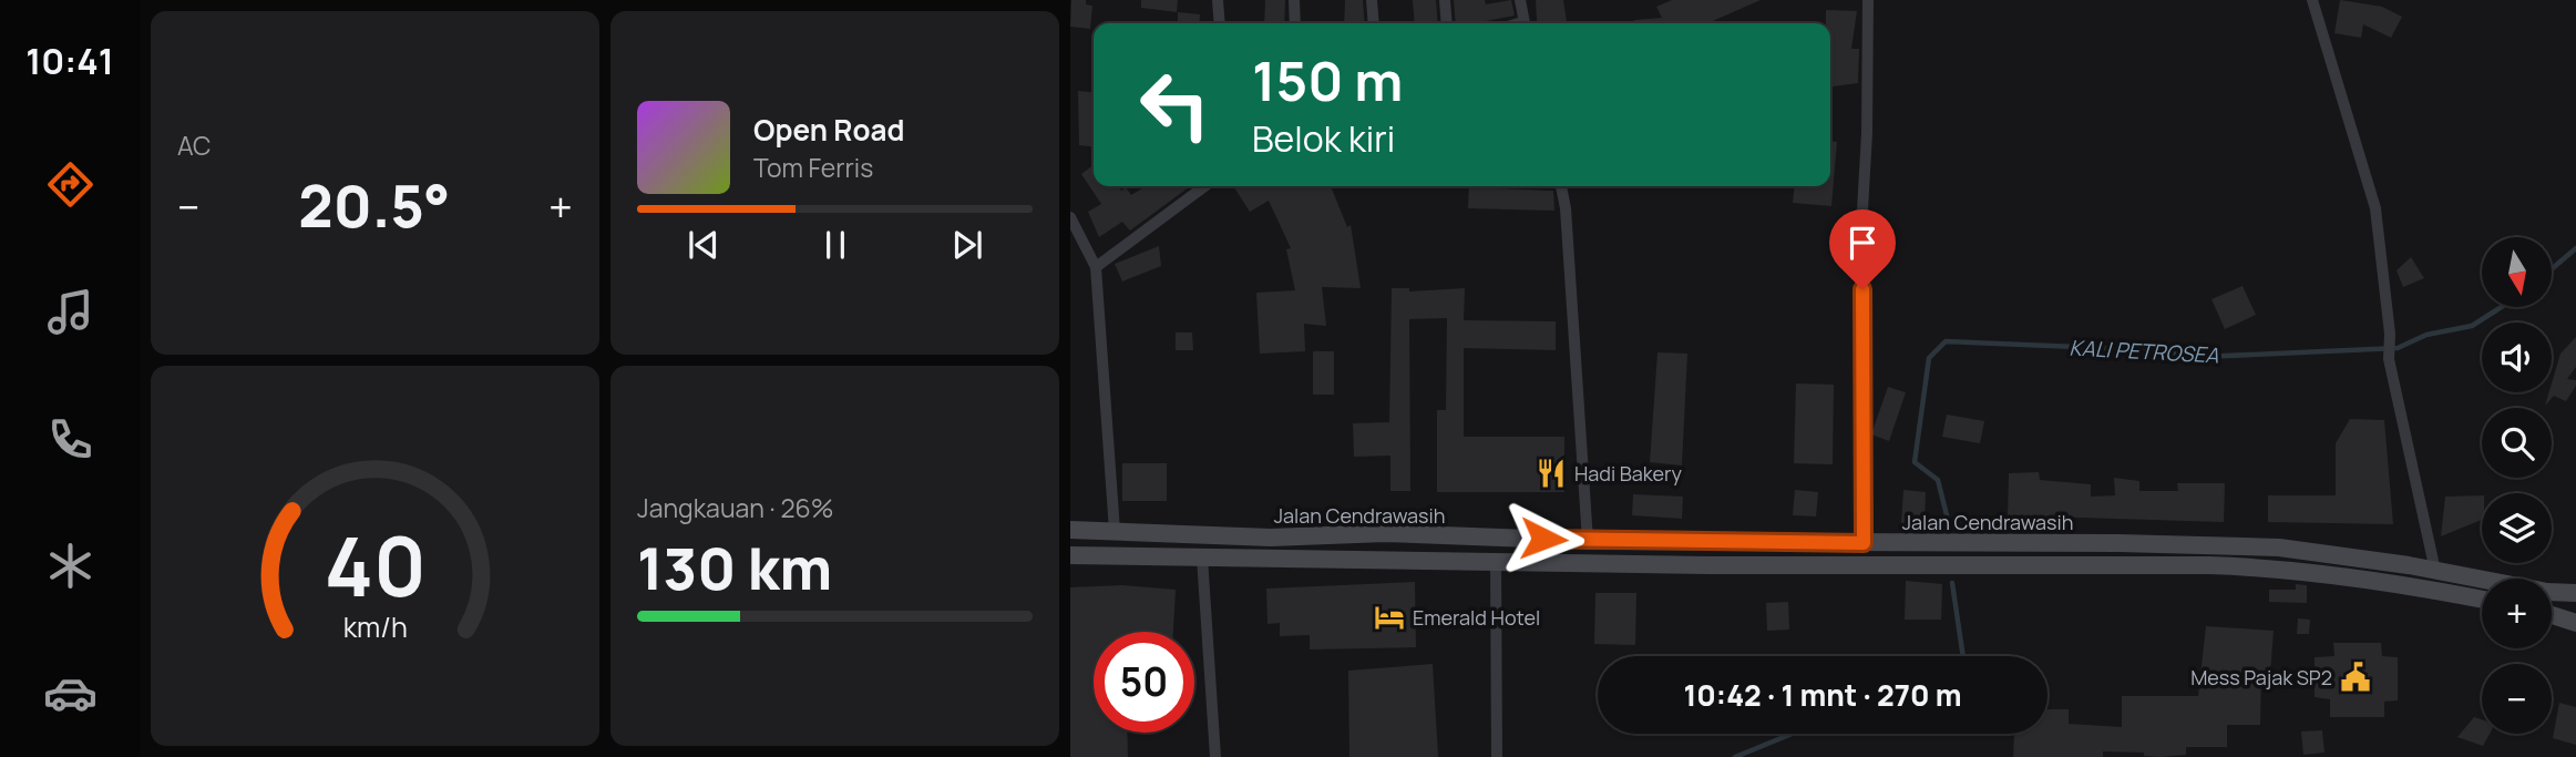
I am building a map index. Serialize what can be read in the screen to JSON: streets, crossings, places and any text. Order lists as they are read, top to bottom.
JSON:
{
  "streets": {
    "main road": ["Jalan Cendrawasih"]
  },
  "water": ["KALI PETROSEA"],
  "places": {
    "restaurant": ["Hadi Bakery"],
    "hotel": ["Emerald Hotel"],
    "public building": ["Mess Pajak SP2"]
  },
  "north": "bottom",
  "page": {
    "tabs": "10:41",
    "tile": [
      "AC",
      ["Jangkauan · 26%", "130 km"]
    ],
    "turn": ["150 m", "Belok kiri"],
    "song": ["Open Road", "Tom Ferris"],
    "heat": ["−", "20.5°", "+"],
    "map_buttons": ["+", "−"],
    "limit": "50",
    "trip": "10:42 · 1 mnt · 270 m",
    "gauge": ["40", "km/h"]
  }
}
